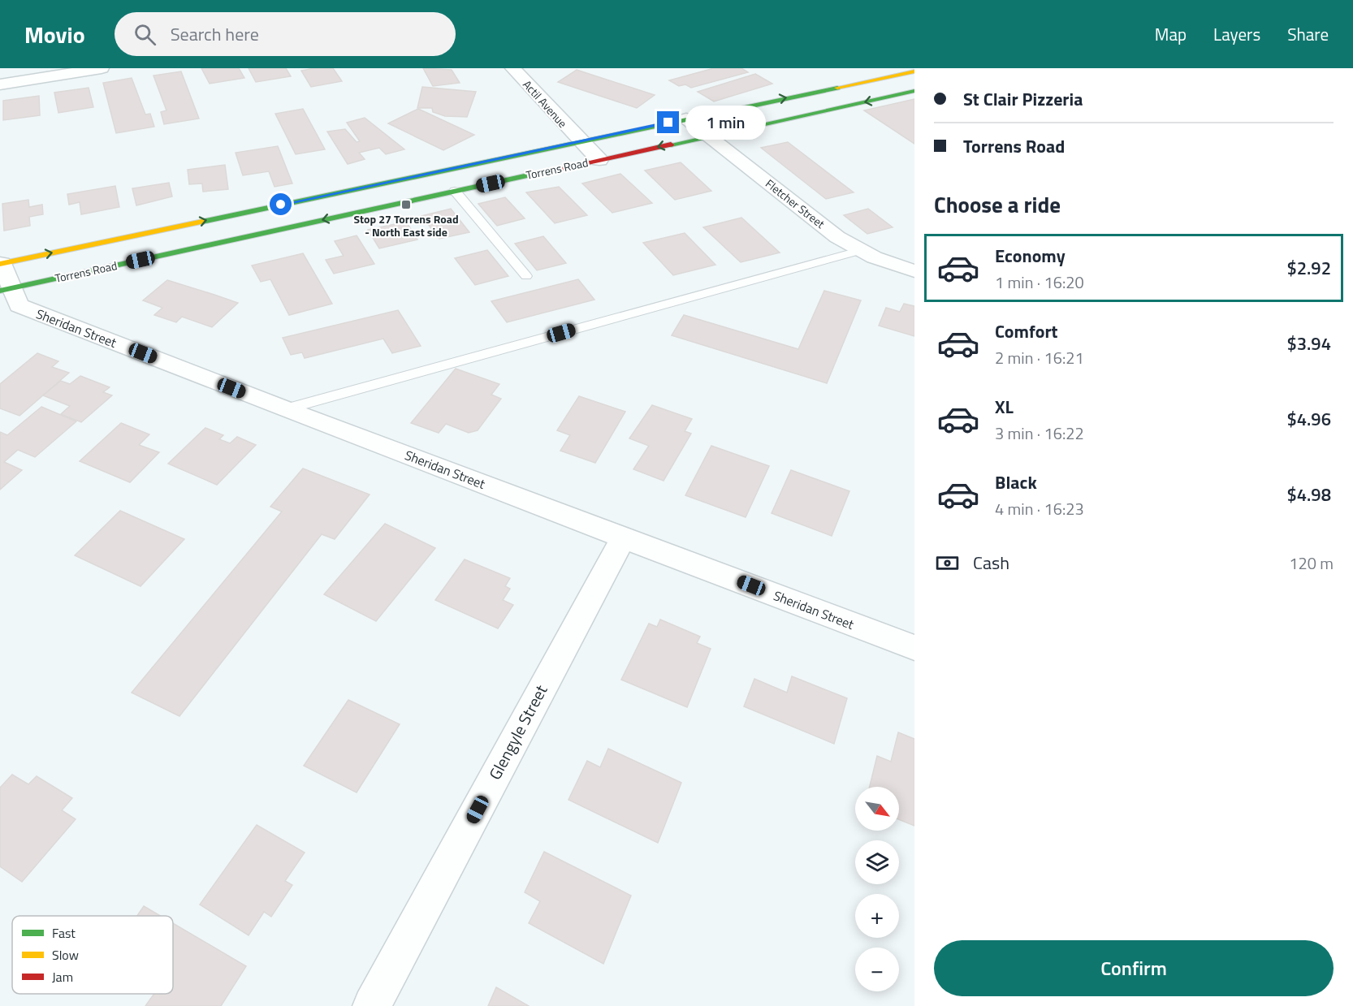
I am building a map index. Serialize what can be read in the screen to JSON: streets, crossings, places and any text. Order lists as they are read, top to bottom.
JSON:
{
  "streets": {
    "main road": ["Torrens Road"],
    "street": [
      "Actil Avenue",
      "Fletcher Street",
      "Sheridan Street",
      "Glengyle Street"
    ]
  },
  "crossings": [
    ["Actil Avenue", "Torrens Road"],
    ["Torrens Road", "Fletcher Street"],
    ["Torrens Road", "Sheridan Street"],
    ["Sheridan Street", "Glengyle Street"]
  ],
  "places": {
    "transit": ["Stop 27 Torrens Road - North East side"]
  },
  "legend": ["Fast", "Slow", "Jam"],
  "north": "bottom right",
  "page": {
    "header": "Movio",
    "search": "Search here",
    "nav": ["Map", "Layers", "Share"],
    "banner": ["St Clair Pizzeria", "Torrens Road"],
    "bubble": "1 min",
    "heading": "Choose a ride",
    "list": [
      {
        "name": "Economy",
        "note": "1 min · 16:20",
        "value": "$2.92"
      },
      {
        "name": "Comfort",
        "note": "2 min · 16:21",
        "value": "$3.94"
      },
      {
        "name": "XL",
        "note": "3 min · 16:22",
        "value": "$4.96"
      },
      {
        "name": "Black",
        "note": "4 min · 16:23",
        "value": "$4.98"
      }
    ],
    "pay": ["Cash", "120 m"],
    "map_buttons": ["+", "−"],
    "buttons": "Confirm"
  }
}
